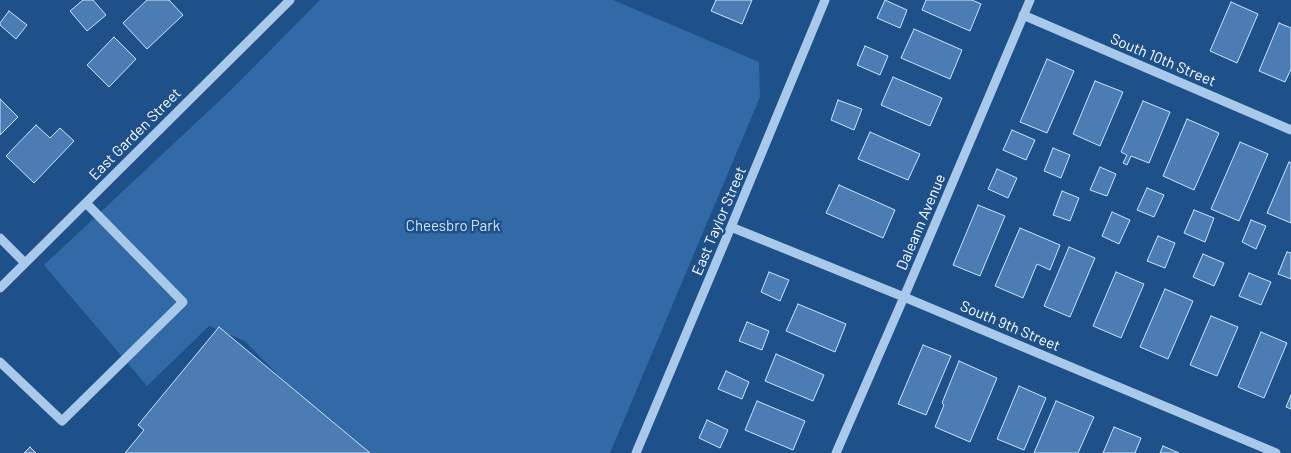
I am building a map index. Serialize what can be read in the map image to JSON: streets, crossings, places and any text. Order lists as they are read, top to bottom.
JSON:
{
  "streets": {
    "street": [
      "South 10th Street",
      "East Garden Street",
      "East Taylor Street",
      "Daleann Avenue",
      "South 9th Street"
    ]
  },
  "crossings": [
    ["South 10th Street", "Daleann Avenue"],
    ["East Taylor Street", "South 9th Street"],
    ["Daleann Avenue", "South 9th Street"]
  ],
  "parks": ["Cheesbro Park"]
}
